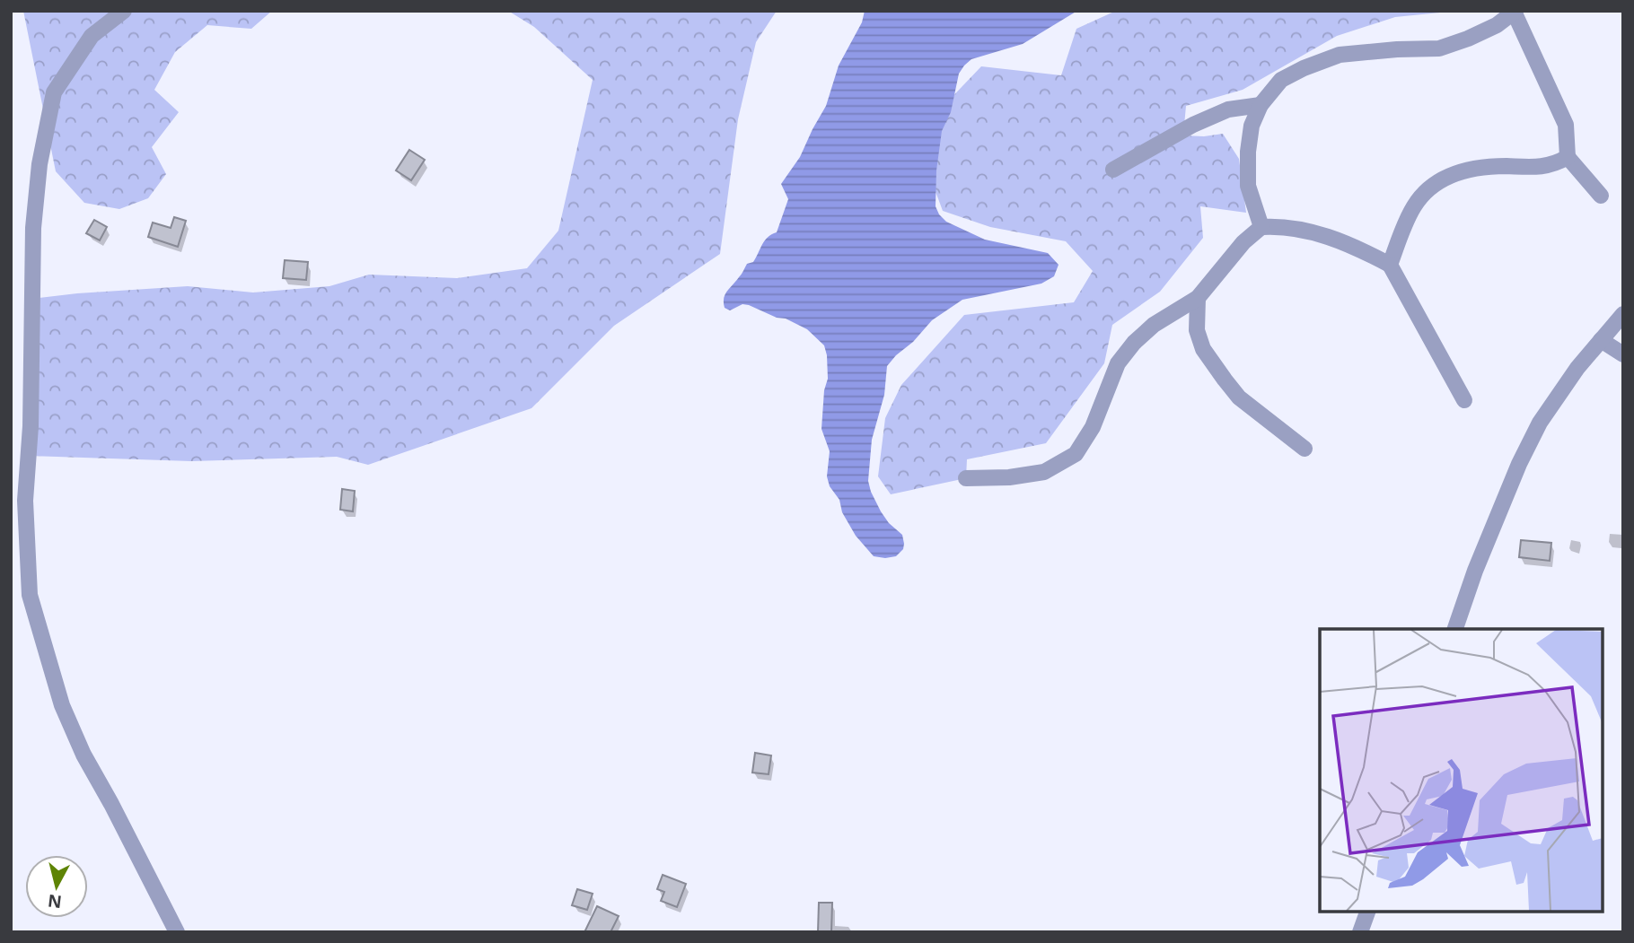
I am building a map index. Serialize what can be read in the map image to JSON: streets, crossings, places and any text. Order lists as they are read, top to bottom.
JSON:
{
  "north": "bottom"
}
